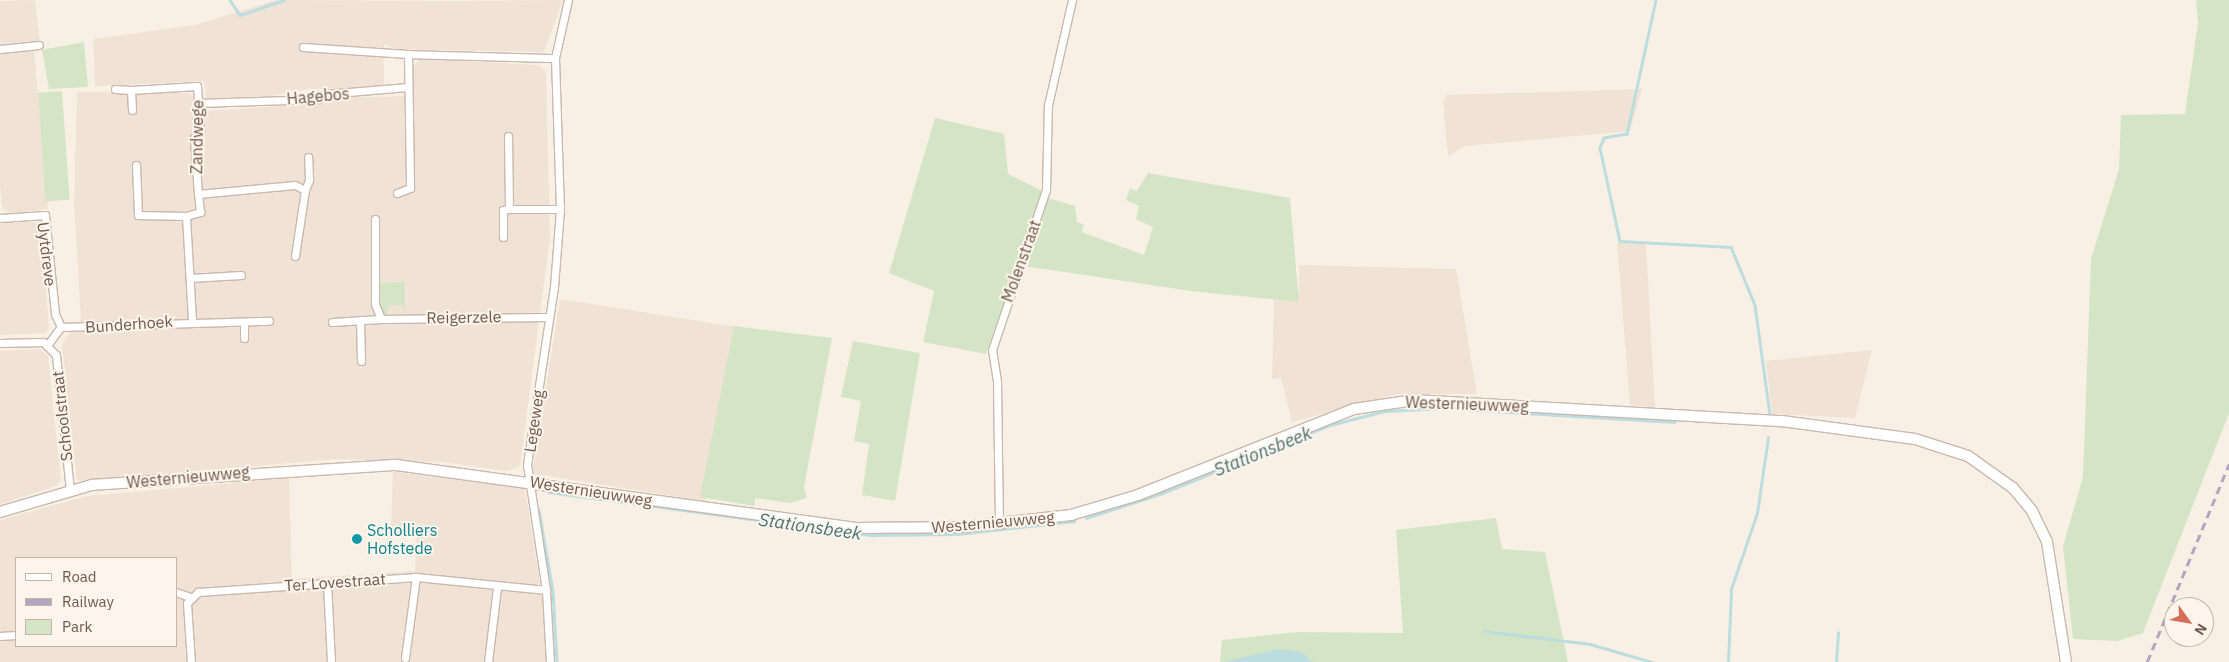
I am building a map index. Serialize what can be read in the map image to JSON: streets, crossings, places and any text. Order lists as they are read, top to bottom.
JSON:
{
  "streets": {
    "street": [
      "Hagebos",
      "Zandwege",
      "Uytdreve",
      "Molenstraat",
      "Reigerzele",
      "Bunderhoek",
      "Westernieuwweg",
      "Schoolstraat",
      "Legeweg",
      "Ter Lovestraat"
    ]
  },
  "crossings": [
    ["Hagebos", "Zandwege"],
    ["Zandwege", "Bunderhoek"],
    ["Uytdreve", "Bunderhoek"],
    ["Molenstraat", "Westernieuwweg"],
    ["Reigerzele", "Legeweg"],
    ["Westernieuwweg", "Schoolstraat"],
    ["Westernieuwweg", "Legeweg"],
    ["Legeweg", "Ter Lovestraat"]
  ],
  "water": ["Stationsbeek"],
  "places": ["Scholliers Hofstede"],
  "legend": ["Road", "Railway", "Park"],
  "north": "bottom right"
}
